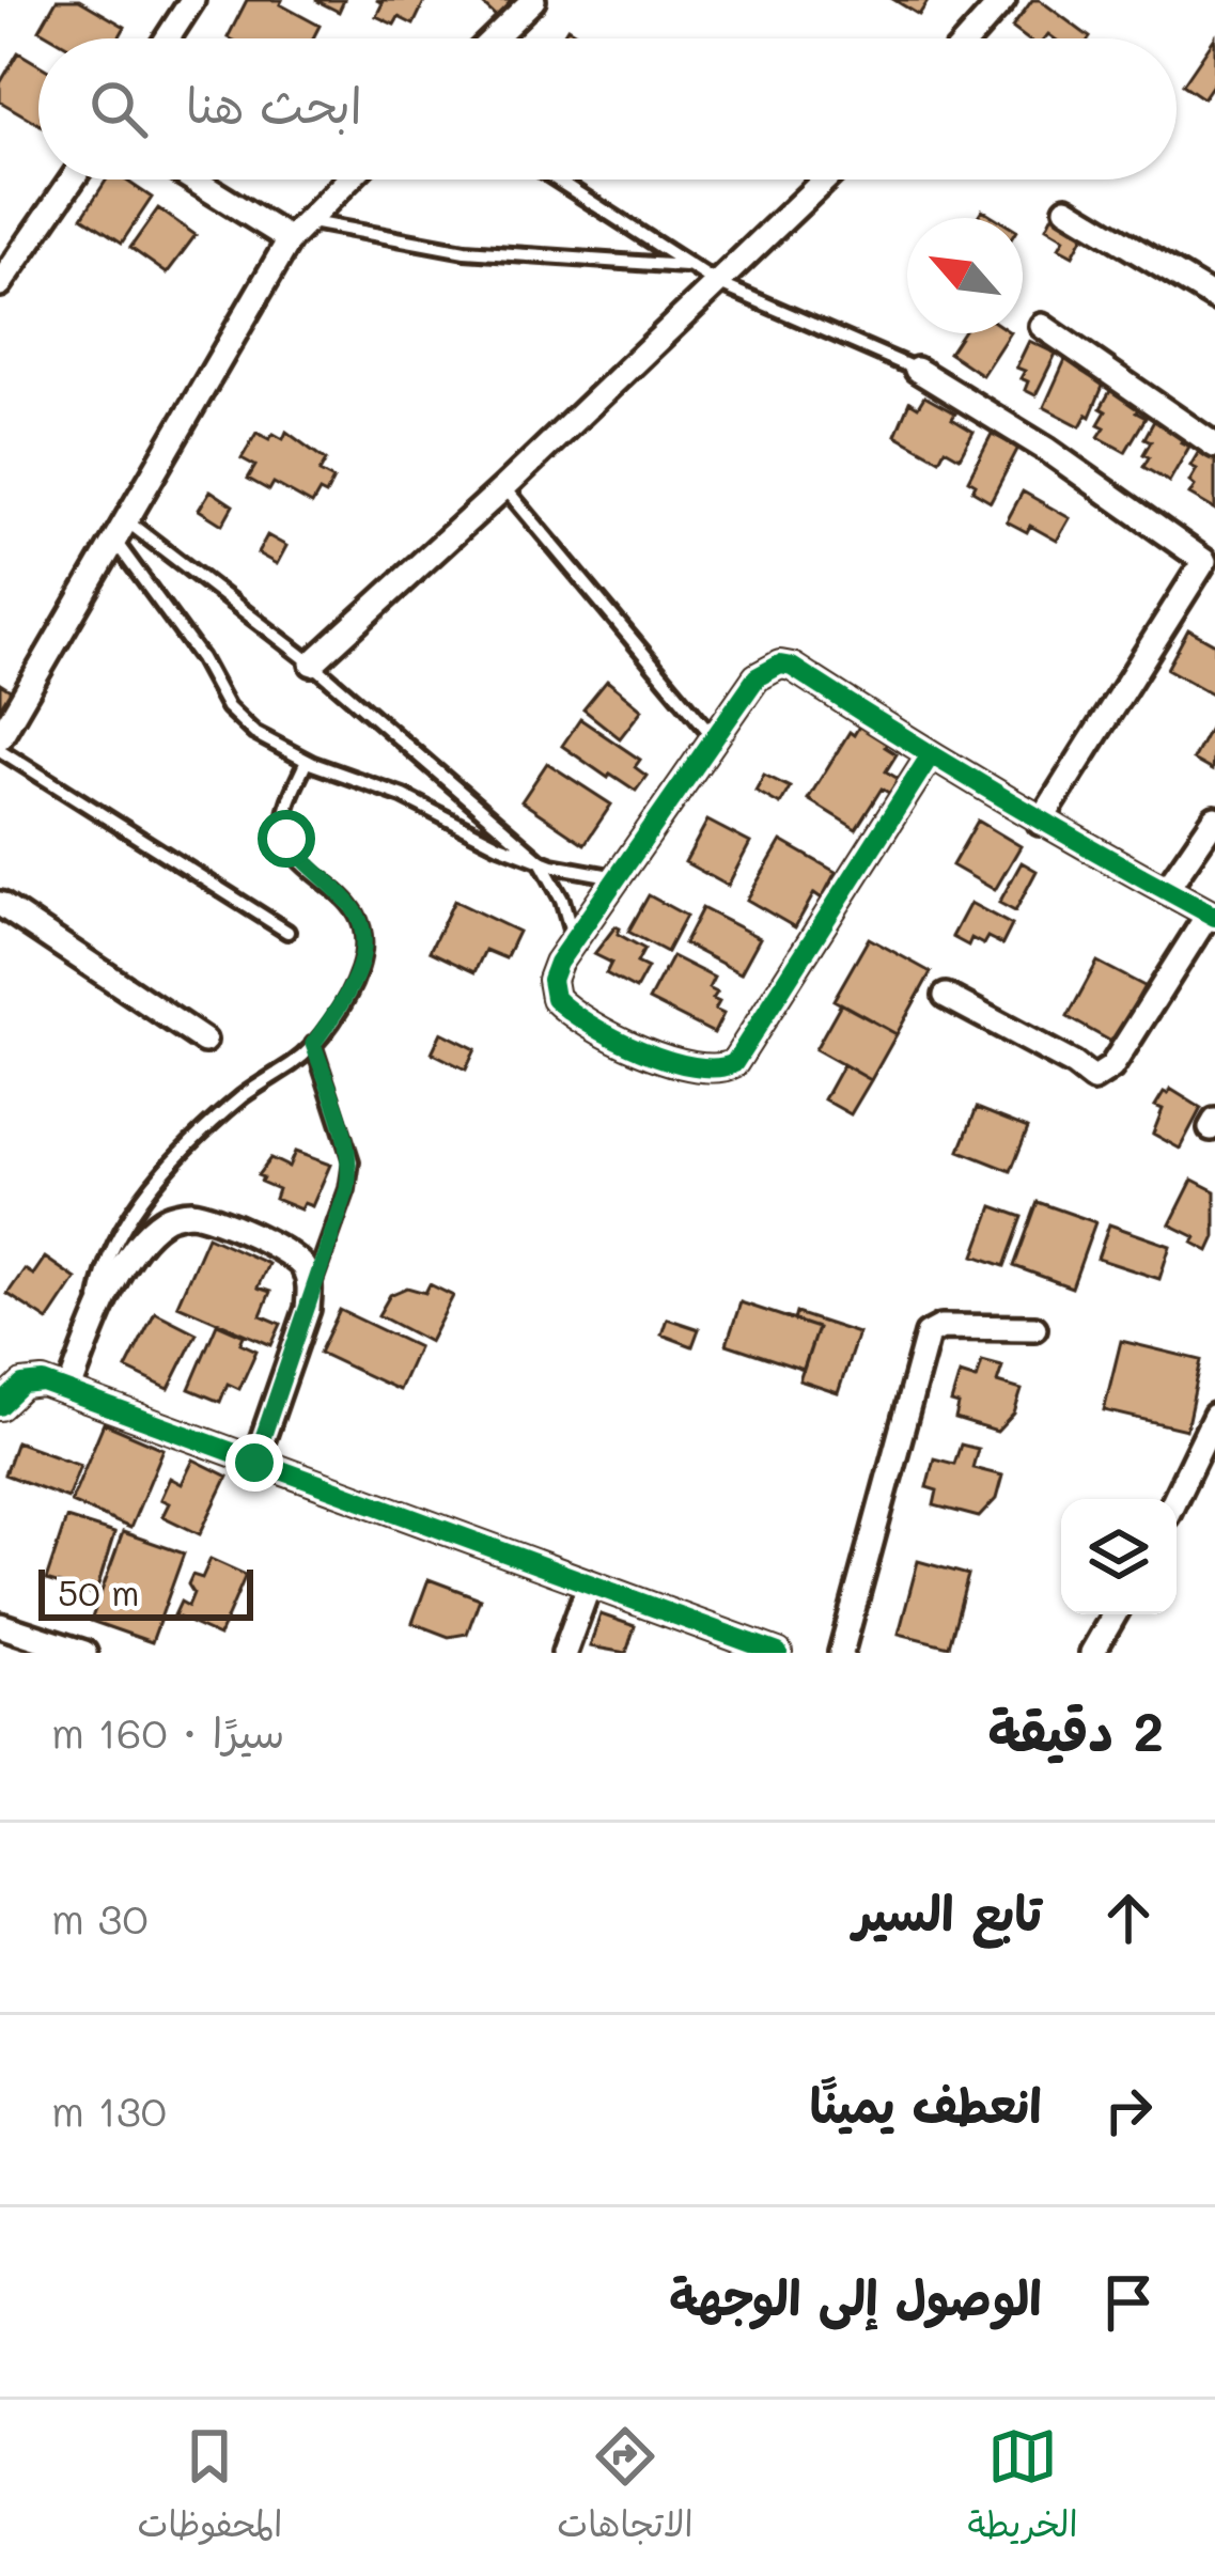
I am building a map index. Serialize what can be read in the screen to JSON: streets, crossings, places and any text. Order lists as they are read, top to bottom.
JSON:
{
  "scale_bar": "50 m",
  "north": "top left",
  "page": {
    "search": "ابحث هنا",
    "scale": "50 m",
    "heading": ["2 دقيقة", "سيرًا · 160 m"],
    "list": [
      ["تابع السير", "30 m"],
      ["انعطف يمينًا", "130 m"],
      "الوصول إلى الوجهة"
    ],
    "nav": ["الخريطة", "الاتجاهات", "المحفوظات"]
  }
}
